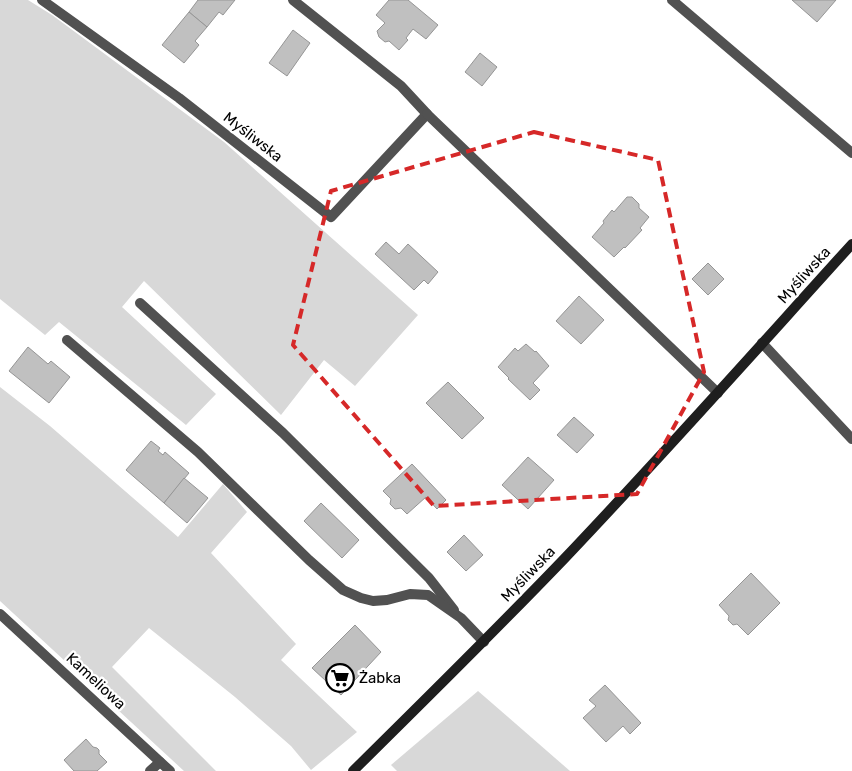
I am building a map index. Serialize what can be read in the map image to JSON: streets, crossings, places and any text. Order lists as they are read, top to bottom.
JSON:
{
  "streets": {
    "street": ["Myśliwska", "Kameliowa"]
  },
  "places": {
    "supermarket": ["Żabka"]
  }
}
